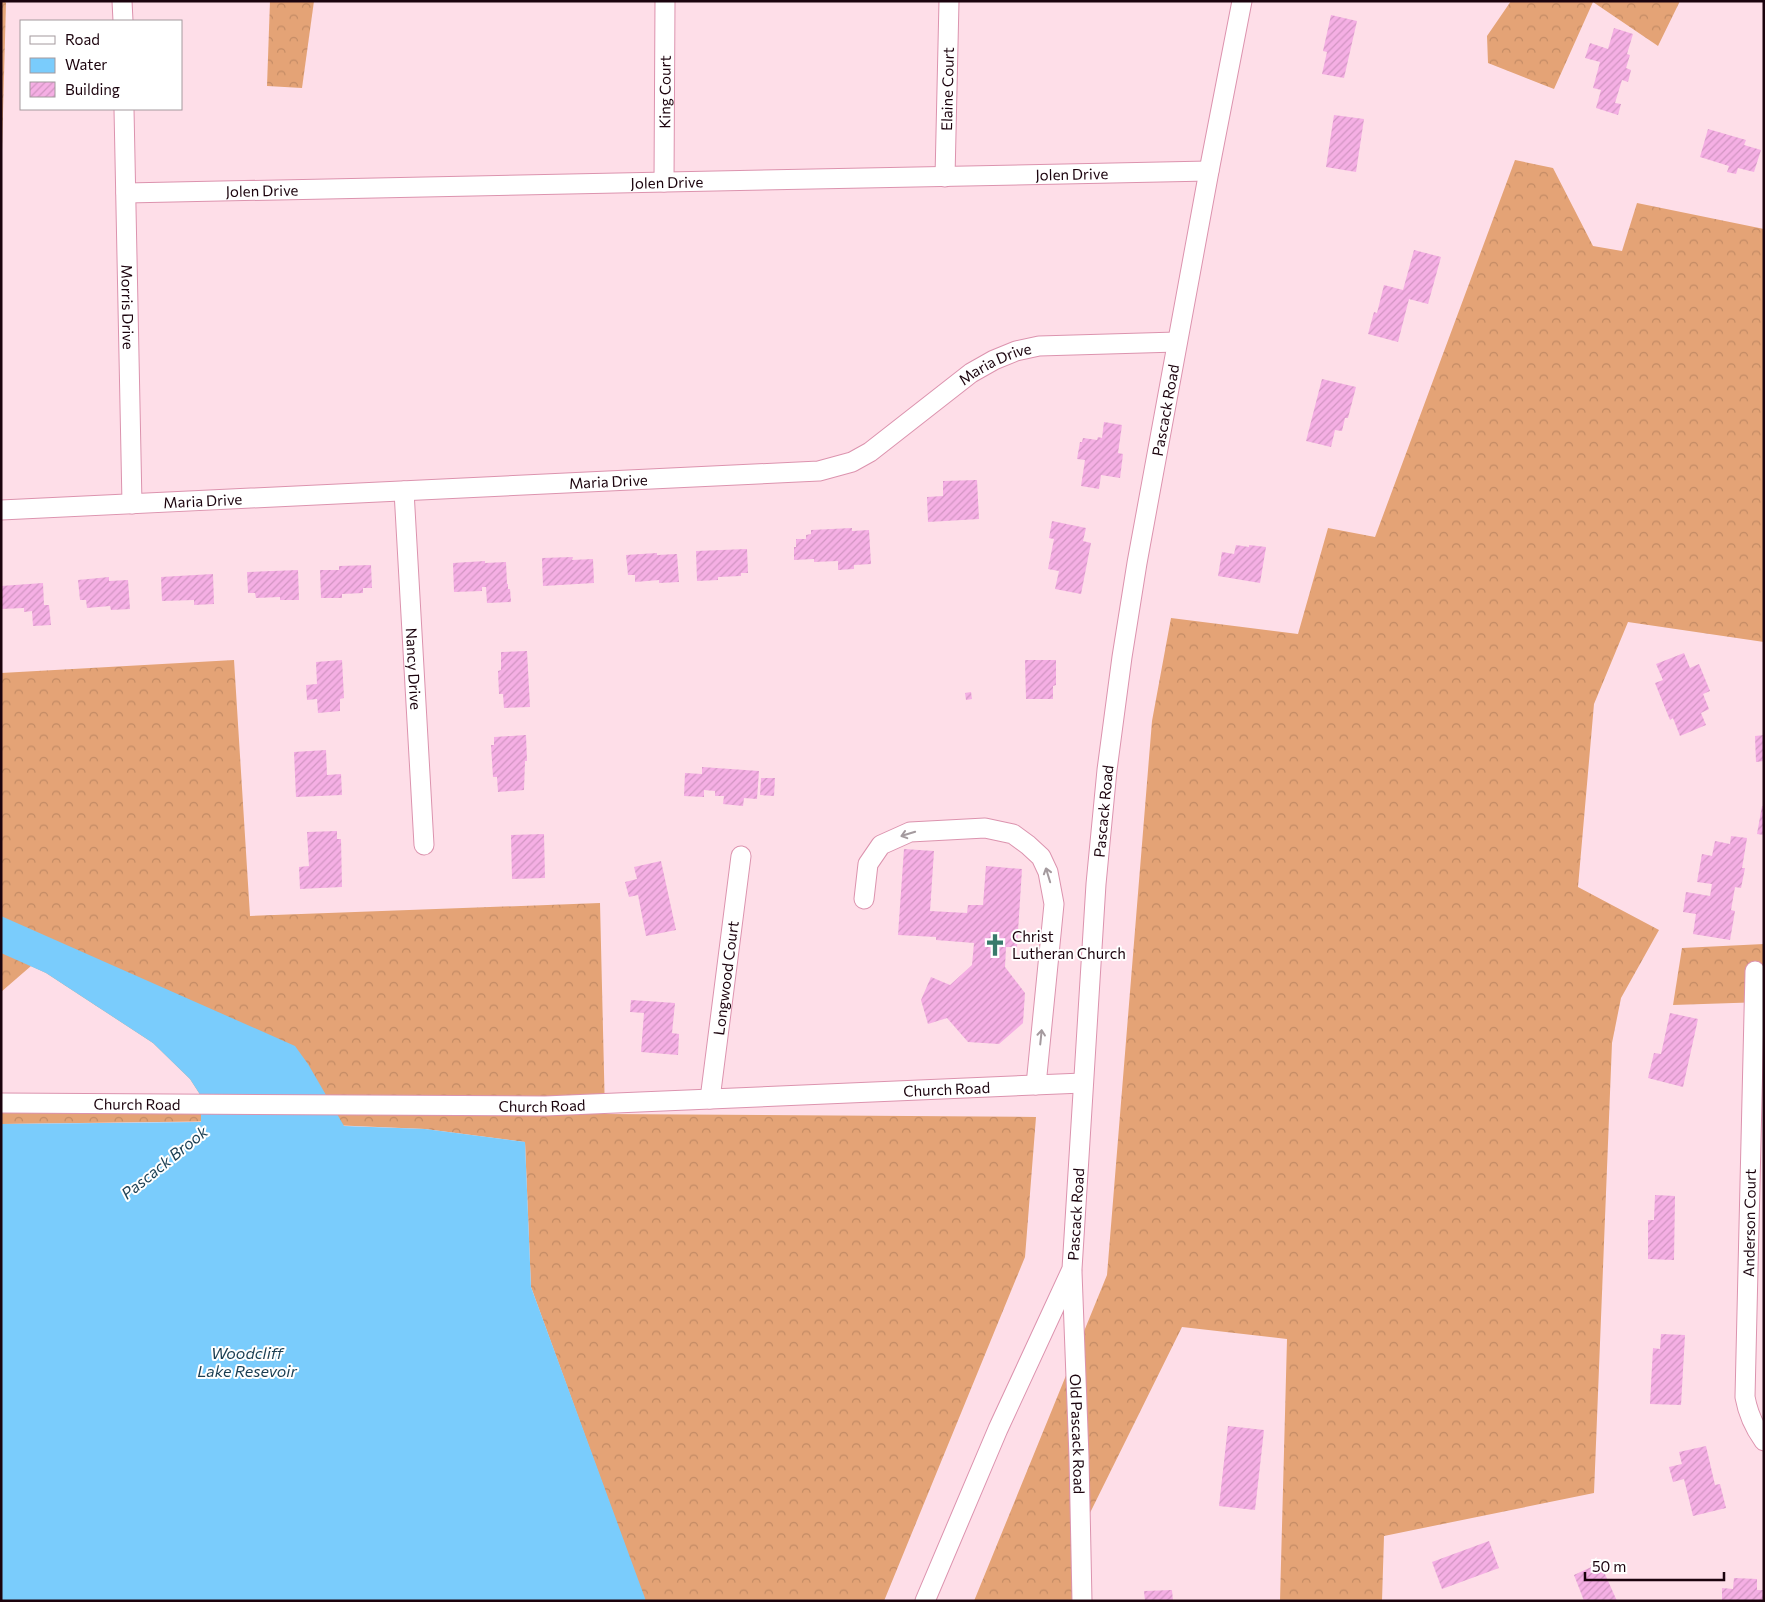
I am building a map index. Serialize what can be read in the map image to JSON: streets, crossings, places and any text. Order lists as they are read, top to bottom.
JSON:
{
  "streets": {
    "street": [
      "Elaine Court",
      "King Court",
      "Jolen Drive",
      "Morris Drive",
      "Maria Drive",
      "Pascack Road",
      "Nancy Drive",
      "Longwood Court",
      "Church Road",
      "Anderson Court",
      "Old Pascack Road"
    ]
  },
  "crossings": [
    ["Elaine Court", "Jolen Drive"],
    ["King Court", "Jolen Drive"],
    ["Jolen Drive", "Morris Drive"],
    ["Jolen Drive", "Pascack Road"],
    ["Morris Drive", "Maria Drive"],
    ["Maria Drive", "Pascack Road"],
    ["Maria Drive", "Nancy Drive"],
    ["Pascack Road", "Church Road"],
    ["Pascack Road", "Old Pascack Road"],
    ["Longwood Court", "Church Road"]
  ],
  "water": ["Pascack Brook", "Woodcliff Lake Resevoir"],
  "places": {
    "church": ["Christ Lutheran Church"]
  },
  "legend": ["Road", "Water", "Building"],
  "scale_bar": "50 m"
}
